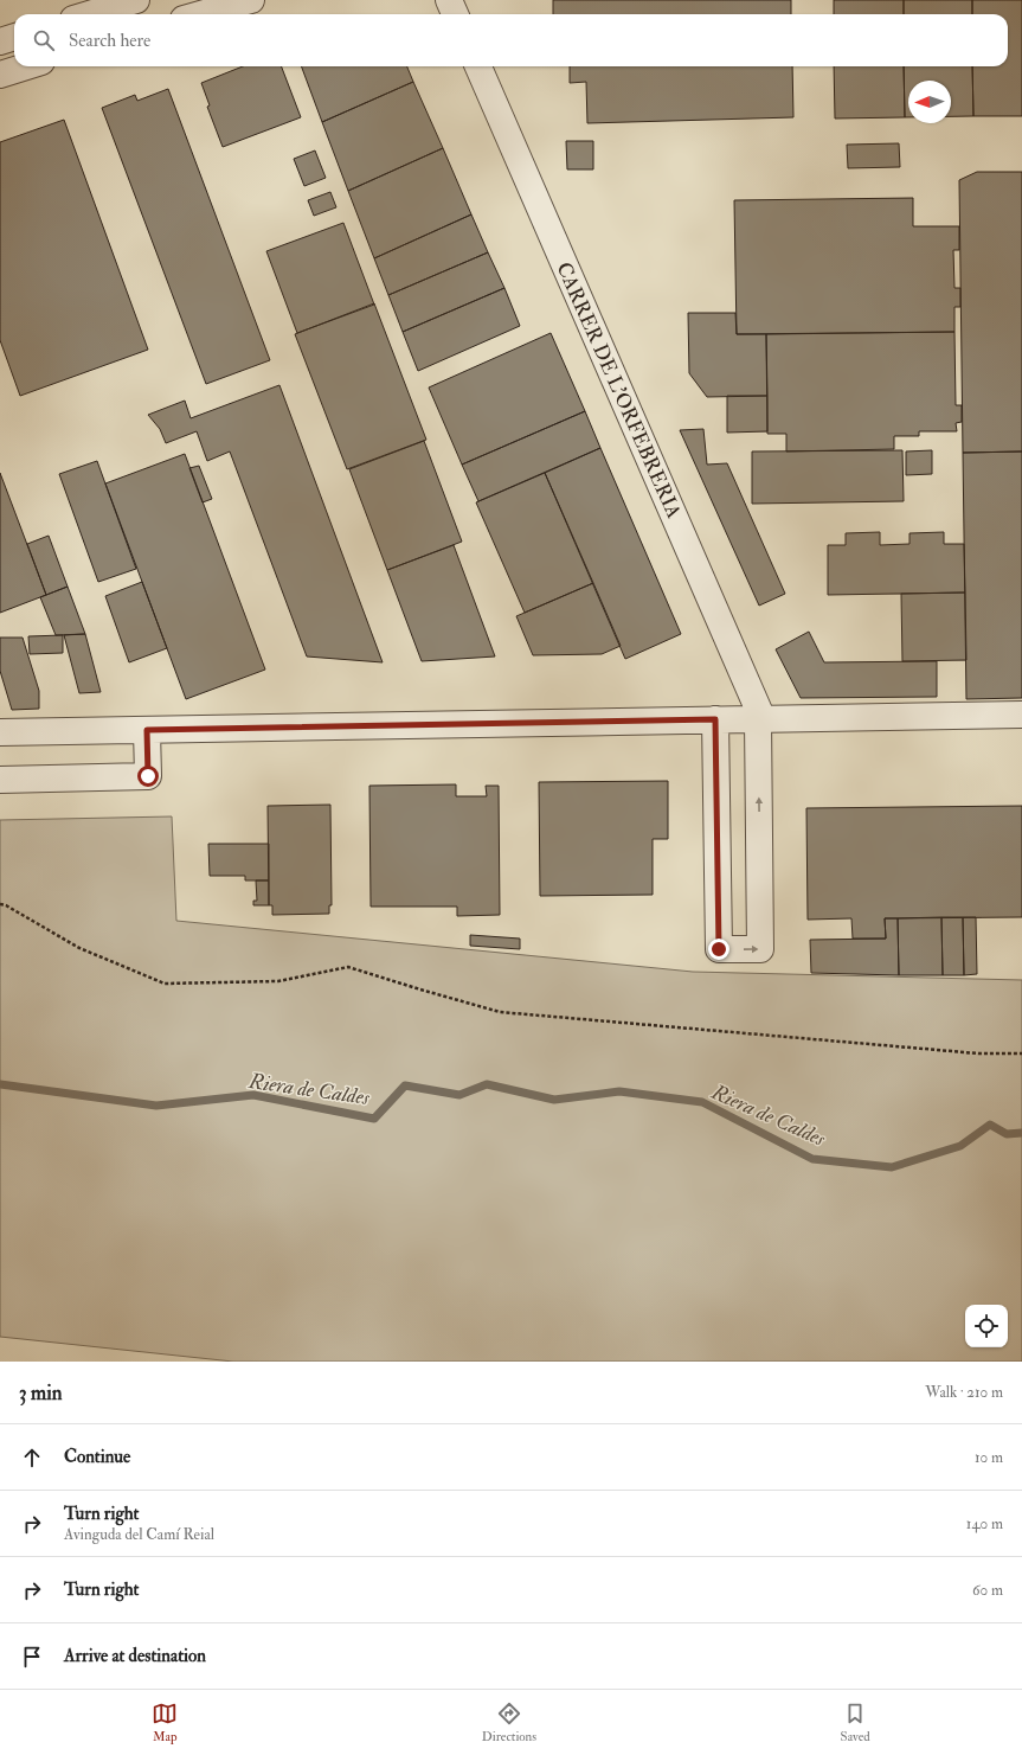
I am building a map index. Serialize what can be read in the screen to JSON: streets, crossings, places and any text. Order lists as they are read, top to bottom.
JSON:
{
  "streets": {
    "street": ["CARRER DE L'ORFEBRERIA"]
  },
  "water": ["Riera de Caldes"],
  "north": "left",
  "page": {
    "search": "Search here",
    "heading": ["3 min", "Walk · 210 m"],
    "list": [
      ["Continue", "10 m"],
      ["Turn right", "Avinguda del Camí Reial", "140 m"],
      ["Turn right", "60 m"],
      "Arrive at destination"
    ],
    "nav": ["Map", "Directions", "Saved"]
  }
}
